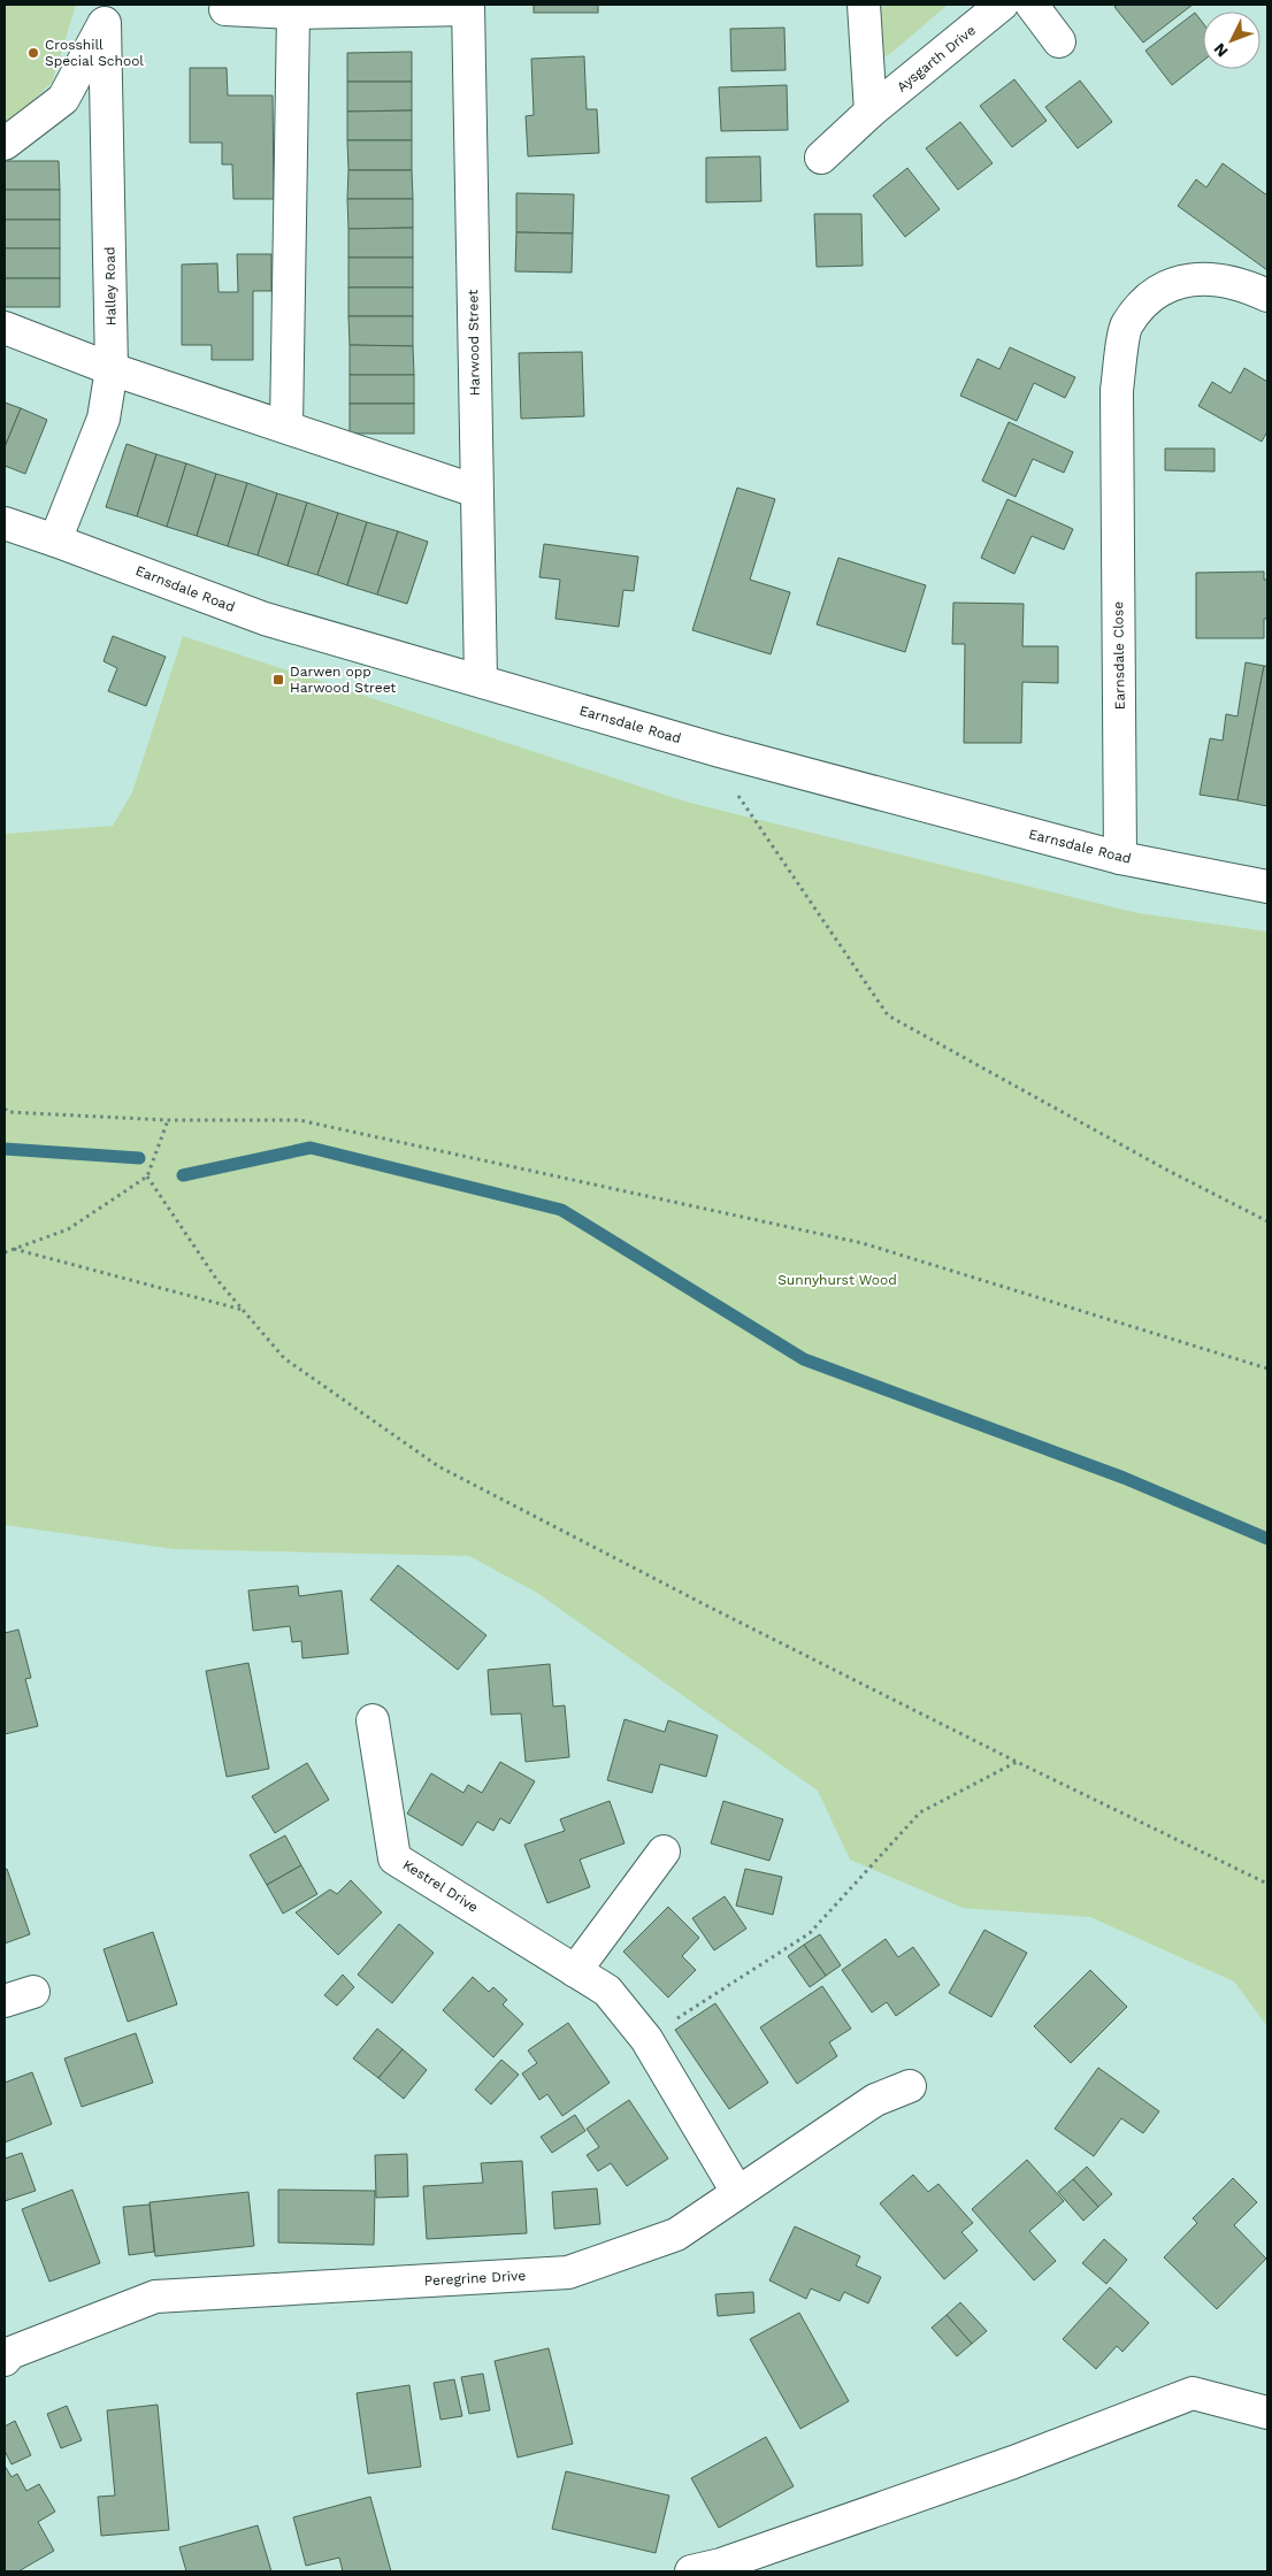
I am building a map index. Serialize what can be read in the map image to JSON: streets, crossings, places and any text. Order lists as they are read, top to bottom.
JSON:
{
  "streets": {
    "street": [
      "Aysgarth Drive",
      "Halley Road",
      "Harwood Street",
      "Earnsdale Road",
      "Earnsdale Close",
      "Kestrel Drive",
      "Peregrine Drive"
    ]
  },
  "crossings": [
    ["Halley Road", "Earnsdale Road"],
    ["Harwood Street", "Earnsdale Road"],
    ["Earnsdale Road", "Earnsdale Close"],
    ["Kestrel Drive", "Peregrine Drive"]
  ],
  "parks": ["Sunnyhurst Wood"],
  "places": {
    "other": ["Crosshill Special School"],
    "transit": ["Darwen opp Harwood Street"]
  },
  "north": "bottom left"
}
